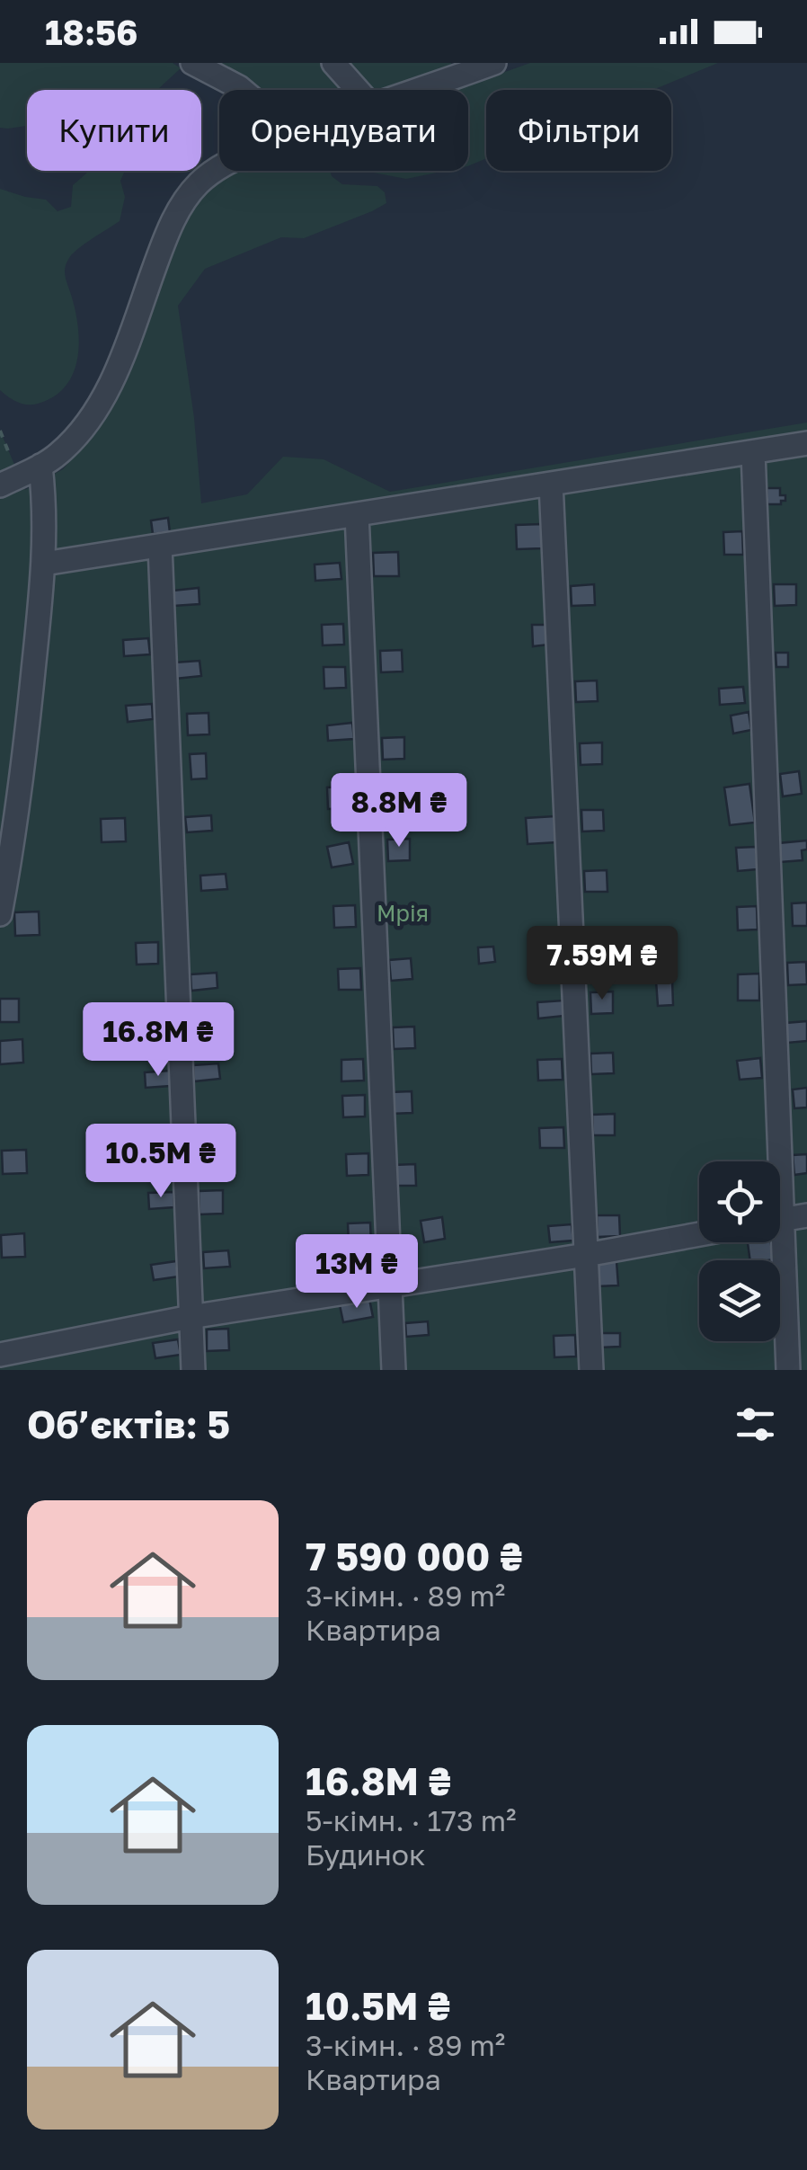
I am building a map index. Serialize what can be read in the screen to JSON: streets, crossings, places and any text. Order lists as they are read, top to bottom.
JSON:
{
  "parks": ["Мрія"],
  "page": {
    "status": "18:56",
    "chip": ["Купити", "Орендувати", "Фільтри"],
    "price": [
      "8.8M ₴",
      "7.59M ₴",
      "16.8M ₴",
      "10.5M ₴",
      "13M ₴"
    ],
    "heading": "Об’єктів: 5",
    "list": [
      {
        "name": "7 590 000 ₴",
        "note": "3-кімн. · 89 m² · Квартира"
      },
      {
        "name": "16.8M ₴",
        "note": "5-кімн. · 173 m² · Будинок"
      },
      {
        "name": "10.5M ₴",
        "note": "3-кімн. · 89 m² · Квартира"
      }
    ]
  }
}
